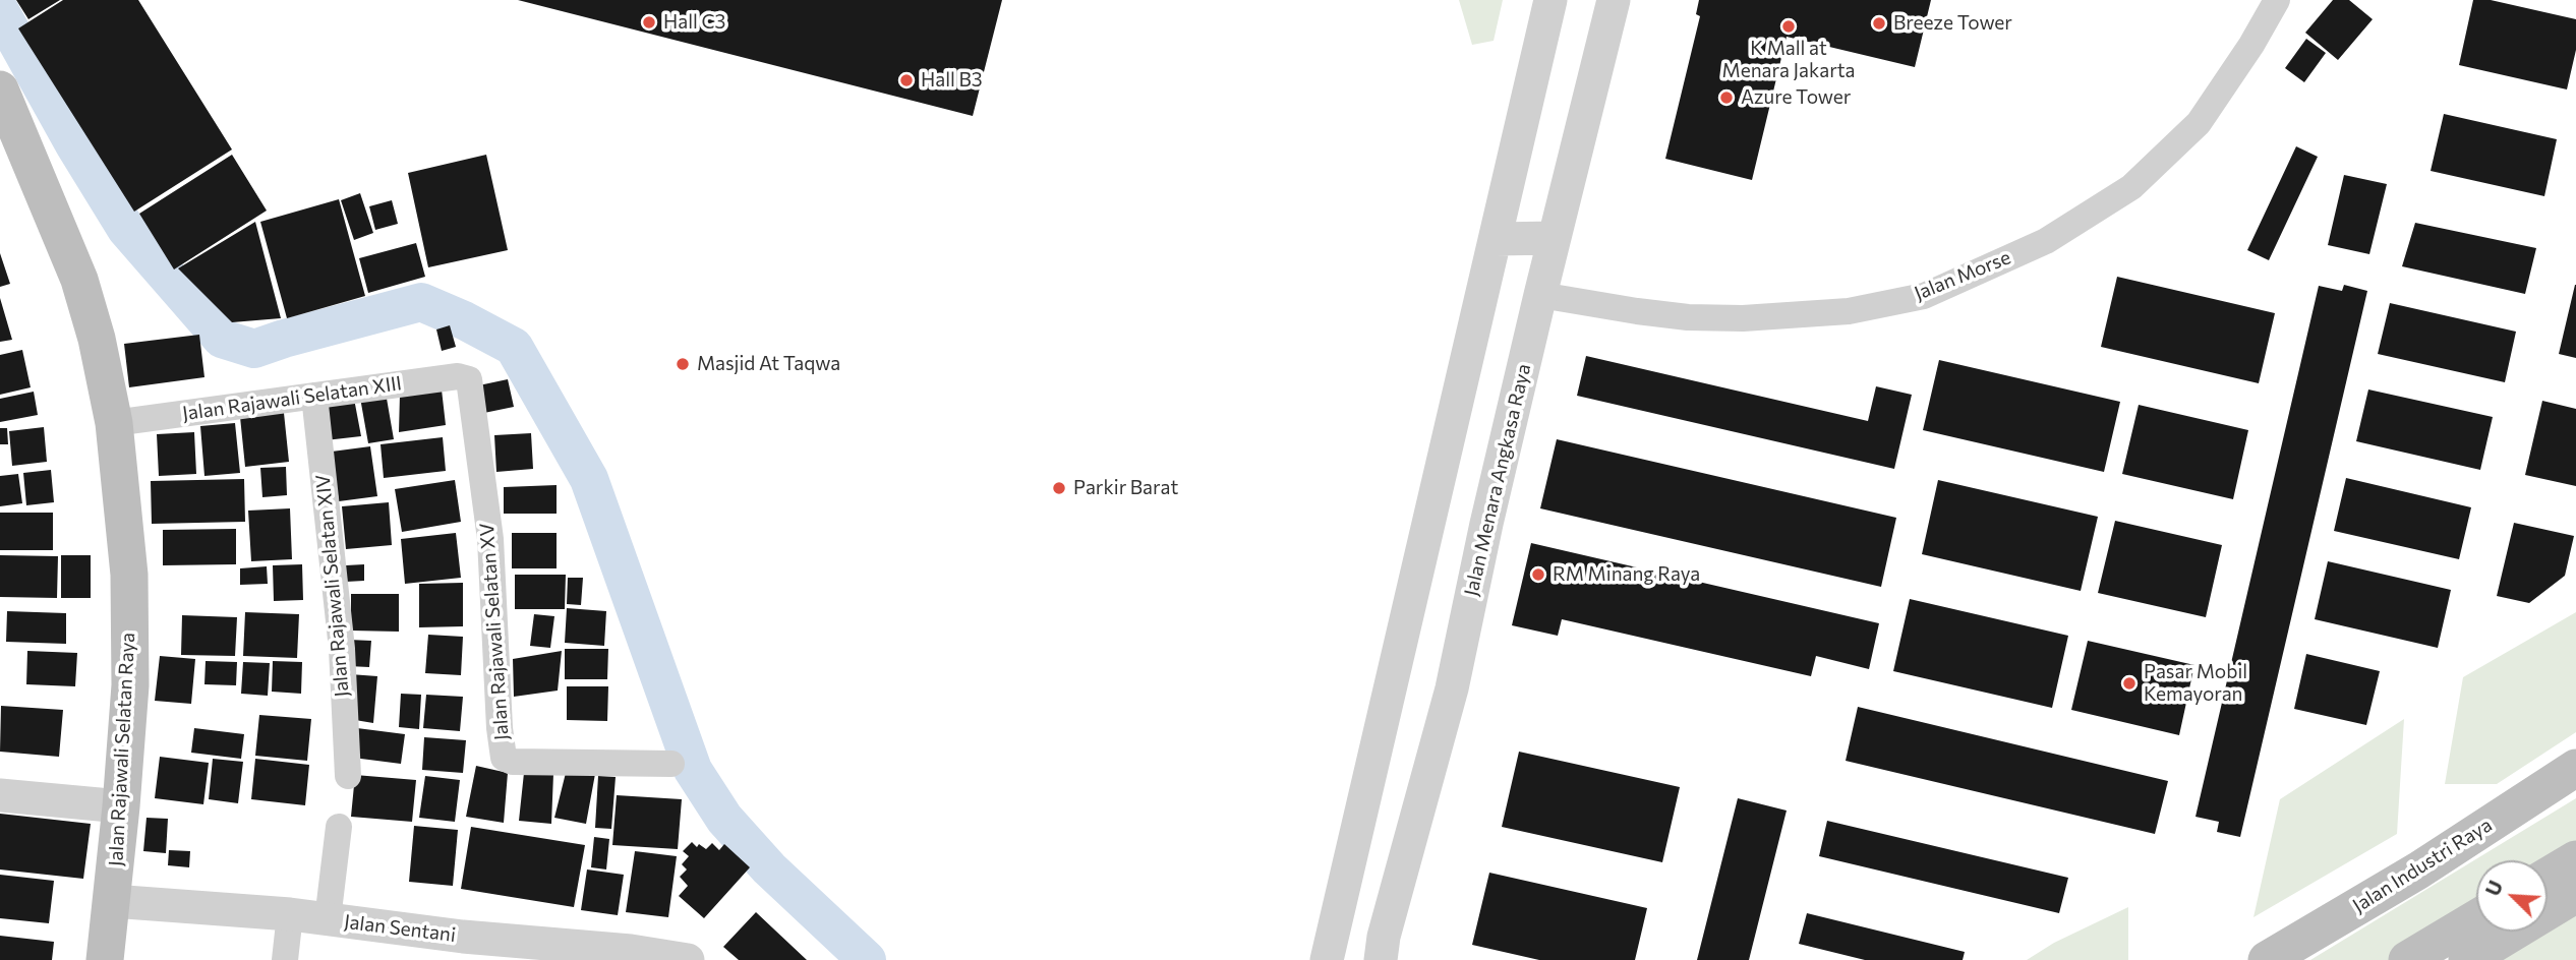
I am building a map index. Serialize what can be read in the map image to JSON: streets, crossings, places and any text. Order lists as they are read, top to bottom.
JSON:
{
  "streets": {
    "main road": ["Jalan Rajawali Selatan Raya", "Jalan Industri Raya"],
    "street": [
      "Jalan Morse",
      "Jalan Rajawali Selatan XIII",
      "Jalan Menara Angkasa Raya",
      "Jalan Rajawali Selatan XIV",
      "Jalan Rajawali Selatan XV",
      "Jalan Sentani"
    ]
  },
  "crossings": [
    ["Jalan Morse", "Jalan Menara Angkasa Raya"],
    ["Jalan Rajawali Selatan XIII", "Jalan Rajawali Selatan XIV"],
    ["Jalan Rajawali Selatan XIII", "Jalan Rajawali Selatan XV"],
    ["Jalan Rajawali Selatan XIII", "Jalan Rajawali Selatan Raya"],
    ["Jalan Rajawali Selatan Raya", "Jalan Sentani"]
  ],
  "places": [
    "Hall C3",
    "Breeze Tower",
    "K Mall at Menara Jakarta",
    "Hall B3",
    "Azure Tower",
    "Masjid At Taqwa",
    "Parkir Barat",
    "RM Minang Raya",
    "Pasar Mobil Kemayoran"
  ],
  "north": "top left"
}
